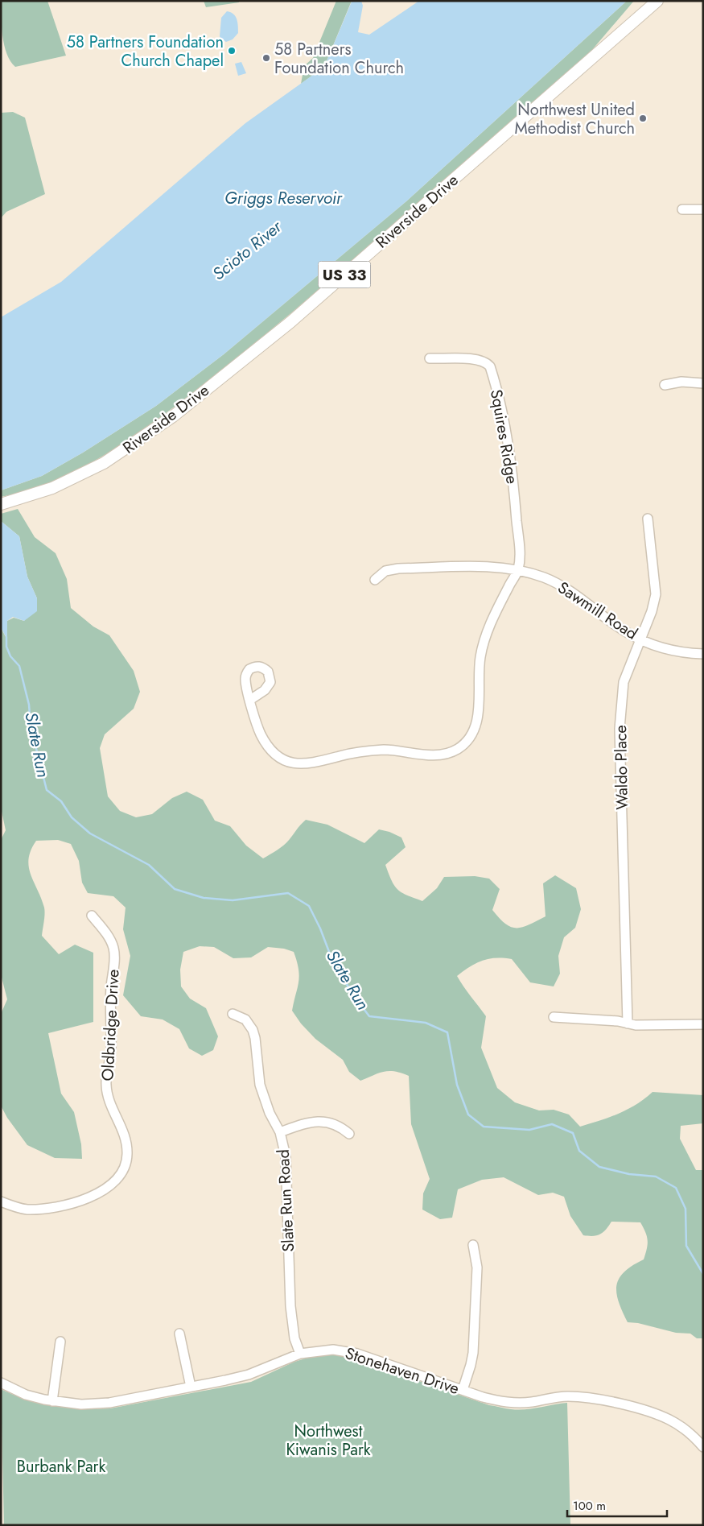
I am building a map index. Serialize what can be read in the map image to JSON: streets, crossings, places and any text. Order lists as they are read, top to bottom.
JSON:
{
  "streets": {
    "main road": ["Riverside Drive", "US 33"],
    "street": [
      "Squires Ridge",
      "Sawmill Road",
      "Waldo Place",
      "Oldbridge Drive",
      "Slate Run Road",
      "Stonehaven Drive"
    ]
  },
  "crossings": [
    ["Squires Ridge", "Sawmill Road"],
    ["Sawmill Road", "Waldo Place"],
    ["Slate Run Road", "Stonehaven Drive"]
  ],
  "water": ["Griggs Reservoir", "Scioto River", "Slate Run"],
  "parks": ["Northwest Kiwanis Park", "Burbank Park"],
  "places": ["58 Partners Foundation Church Chapel", "58 Partners Foundation Church", "Northwest United Methodist Church"],
  "scale_bar": "100 m"
}
